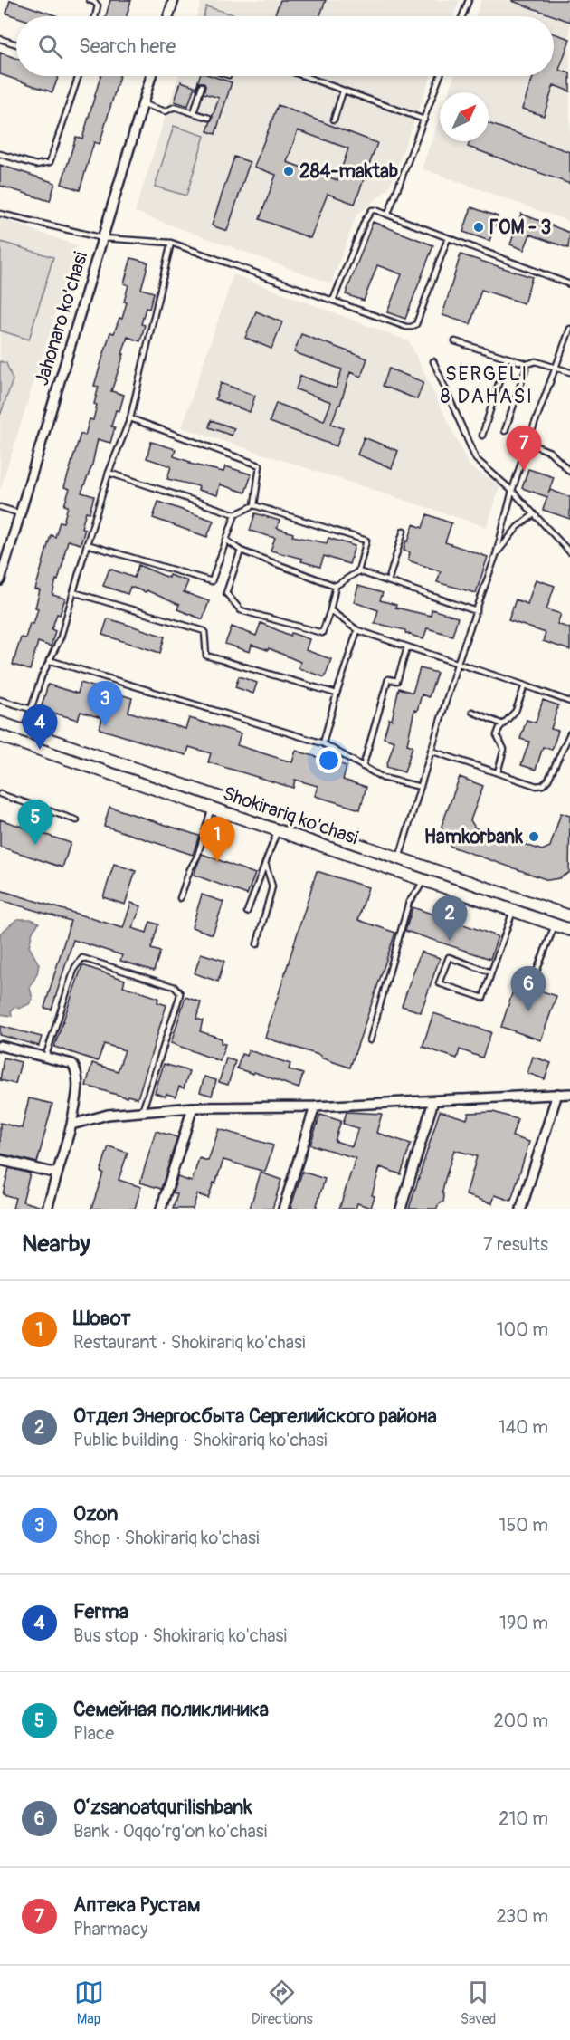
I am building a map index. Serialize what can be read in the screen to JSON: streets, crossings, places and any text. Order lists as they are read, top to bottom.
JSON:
{
  "streets": {
    "main road": ["Shokirariq ko'chasi"],
    "street": ["Jahonaro ko'chasi"]
  },
  "districts": ["SERGELI 8 DAHASI"],
  "places": ["284-maktab", "ГОМ - 3", "Hamkorbank"],
  "north": "top right",
  "page": {
    "search": "Search here",
    "pins": [
      "7",
      "3",
      "4",
      "5",
      "1",
      "2",
      "6"
    ],
    "heading": ["Nearby", "7 results"],
    "list": [
      {
        "mark": "1",
        "name": "Шовот",
        "note": "Restaurant · Shokirariq ko'chasi",
        "value": "100 m"
      },
      {
        "mark": "2",
        "name": "Отдел Энергосбыта Сергелийского района",
        "note": "Public building · Shokirariq ko'chasi",
        "value": "140 m"
      },
      {
        "mark": "3",
        "name": "Ozon",
        "note": "Shop · Shokirariq ko'chasi",
        "value": "150 m"
      },
      {
        "mark": "4",
        "name": "Ferma",
        "note": "Bus stop · Shokirariq ko'chasi",
        "value": "190 m"
      },
      {
        "mark": "5",
        "name": "Семейная поликлиника",
        "note": "Place",
        "value": "200 m"
      },
      {
        "mark": "6",
        "name": "Oʻzsanoatqurilishbank",
        "note": "Bank · Oqqo’rg’on ko'chasi",
        "value": "210 m"
      },
      {
        "mark": "7",
        "name": "Аптека Рустам",
        "note": "Pharmacy",
        "value": "230 m"
      }
    ],
    "nav": ["Map", "Directions", "Saved"]
  }
}
